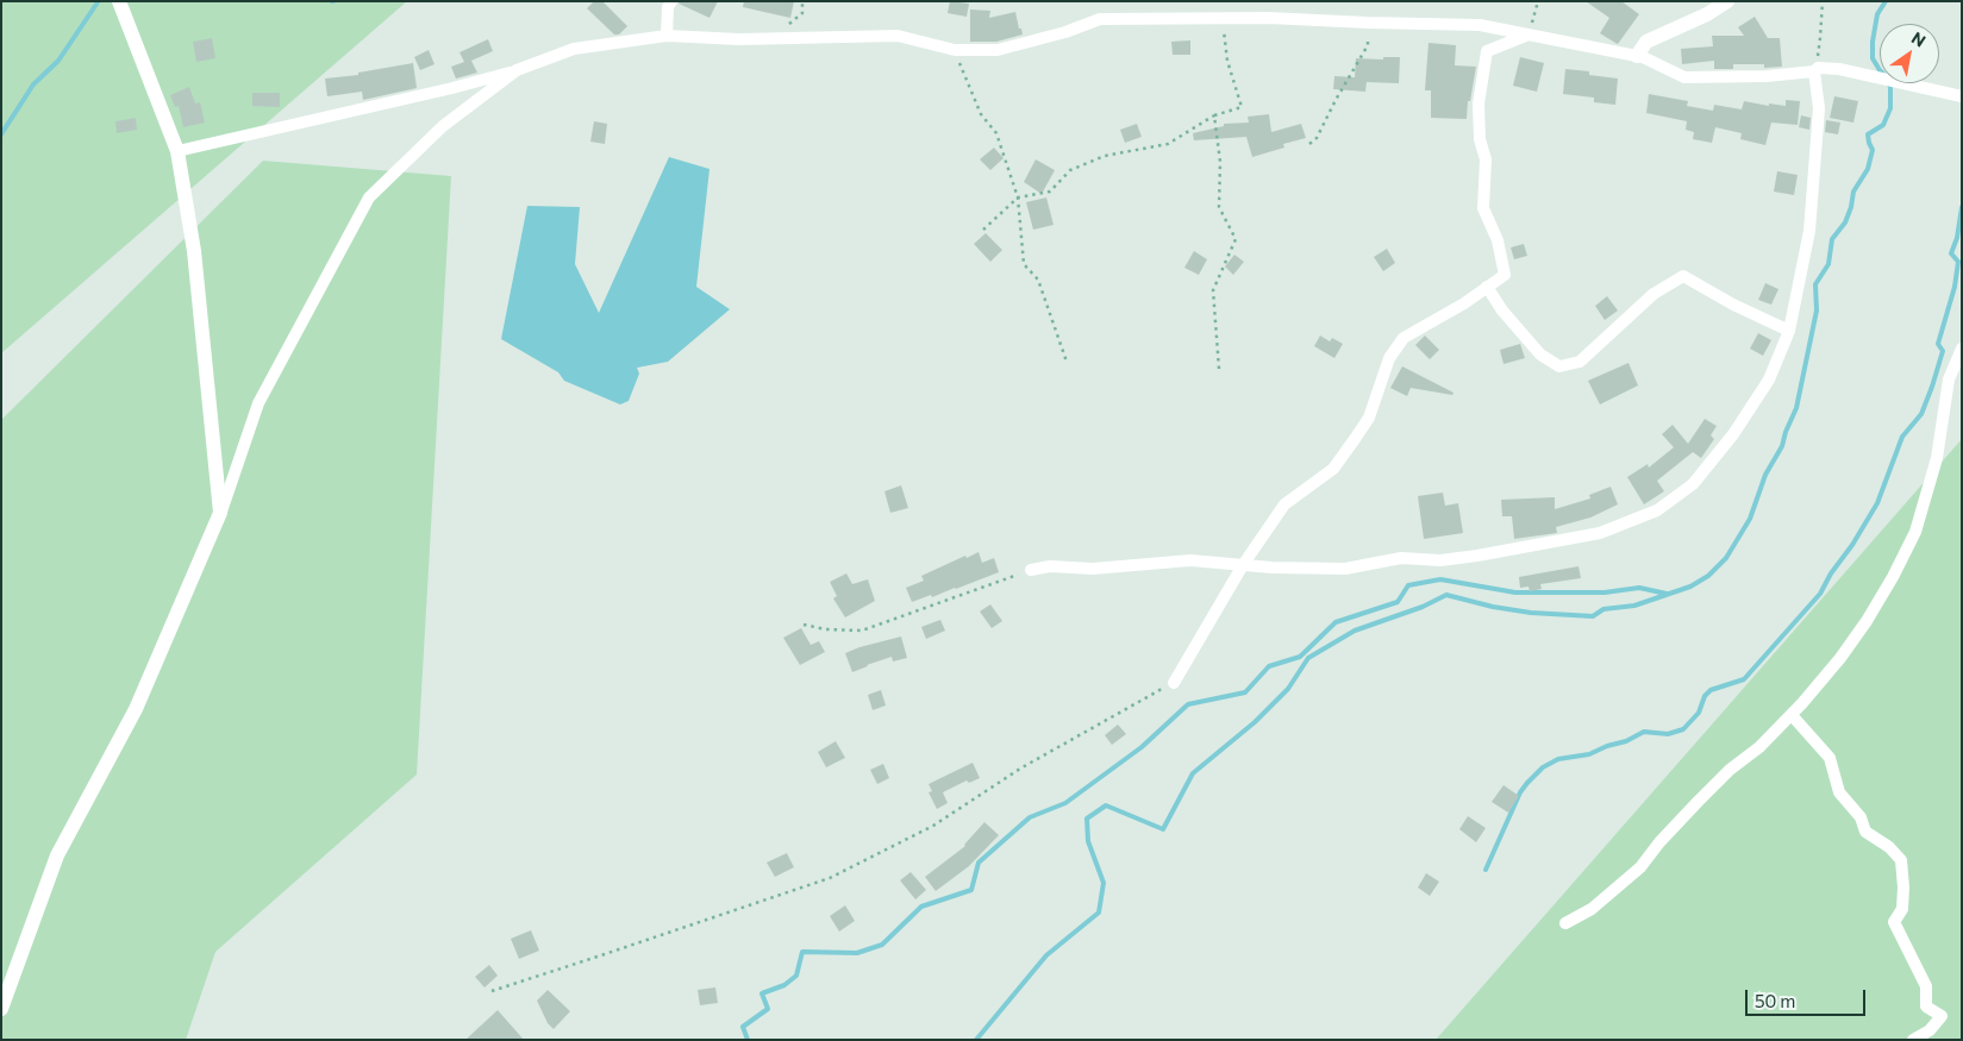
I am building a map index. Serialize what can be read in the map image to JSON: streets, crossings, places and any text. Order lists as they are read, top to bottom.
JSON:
{
  "scale_bar": "50 m",
  "north": "top right"
}
